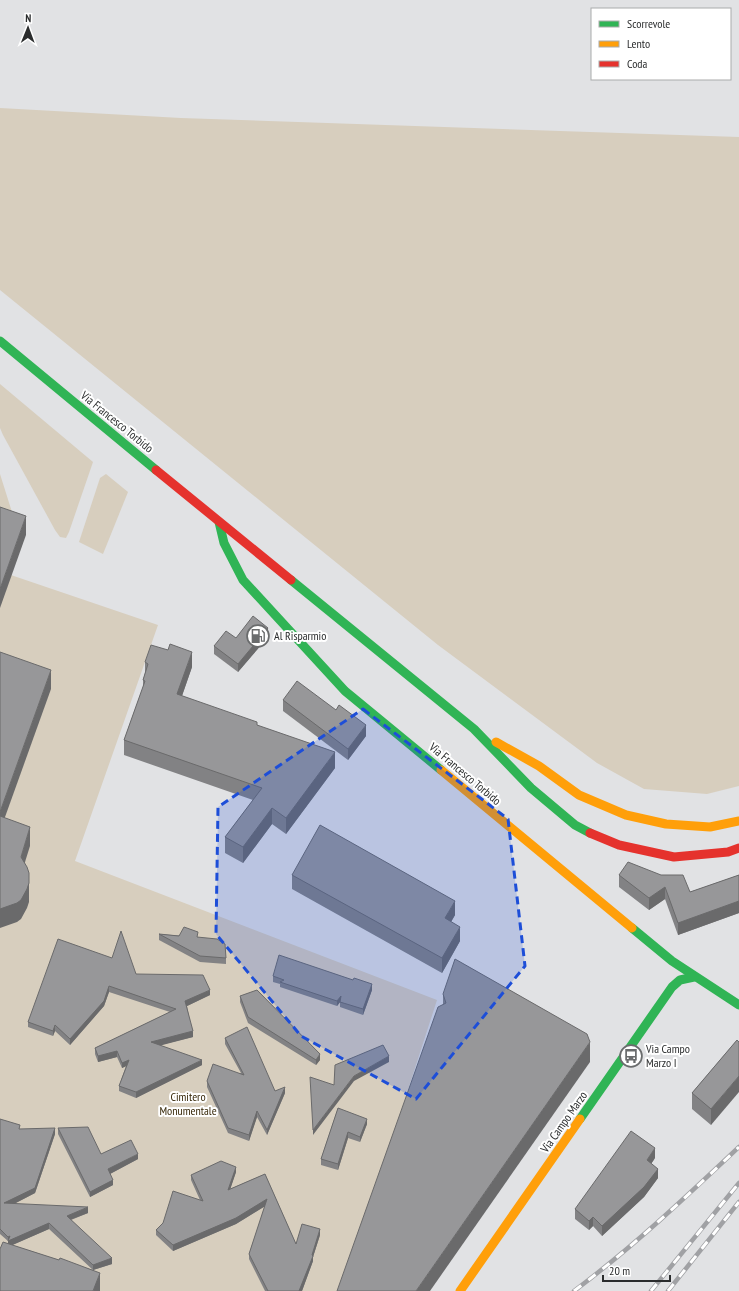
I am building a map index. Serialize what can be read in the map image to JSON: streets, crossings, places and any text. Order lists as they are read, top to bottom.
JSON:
{
  "streets": {
    "main road": ["Via Francesco Torbido", "Via Campo Marzo"]
  },
  "crossings": [
    ["Via Francesco Torbido", "Via Campo Marzo"]
  ],
  "parks": ["Cimitero Monumentale"],
  "places": {
    "fuel station": ["Al Risparmio"],
    "bus stop": ["Via Campo Marzo I"]
  },
  "legend": ["Scorrevole", "Lento", "Coda"],
  "scale_bar": "20 m",
  "north": "top"
}
